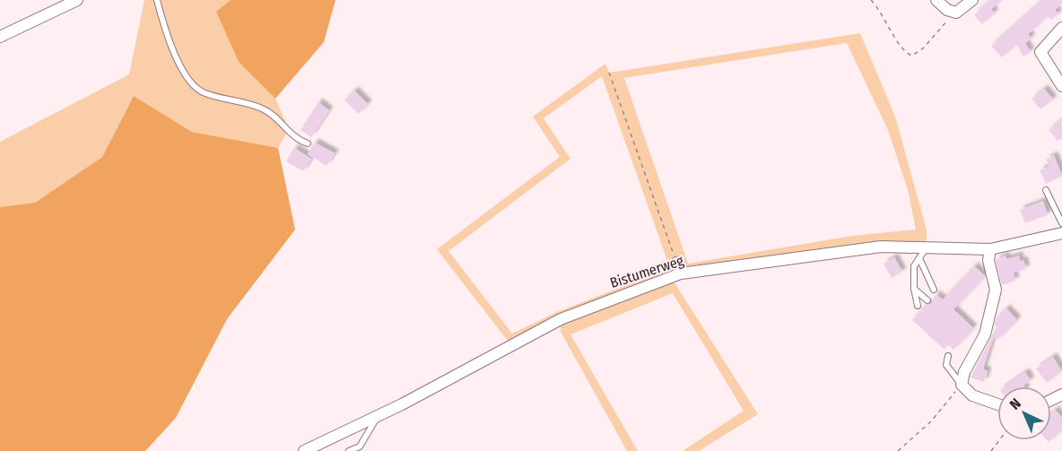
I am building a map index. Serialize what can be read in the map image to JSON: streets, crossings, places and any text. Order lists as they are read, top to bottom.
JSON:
{
  "streets": {
    "street": ["Bistumerweg"]
  },
  "north": "top left"
}
